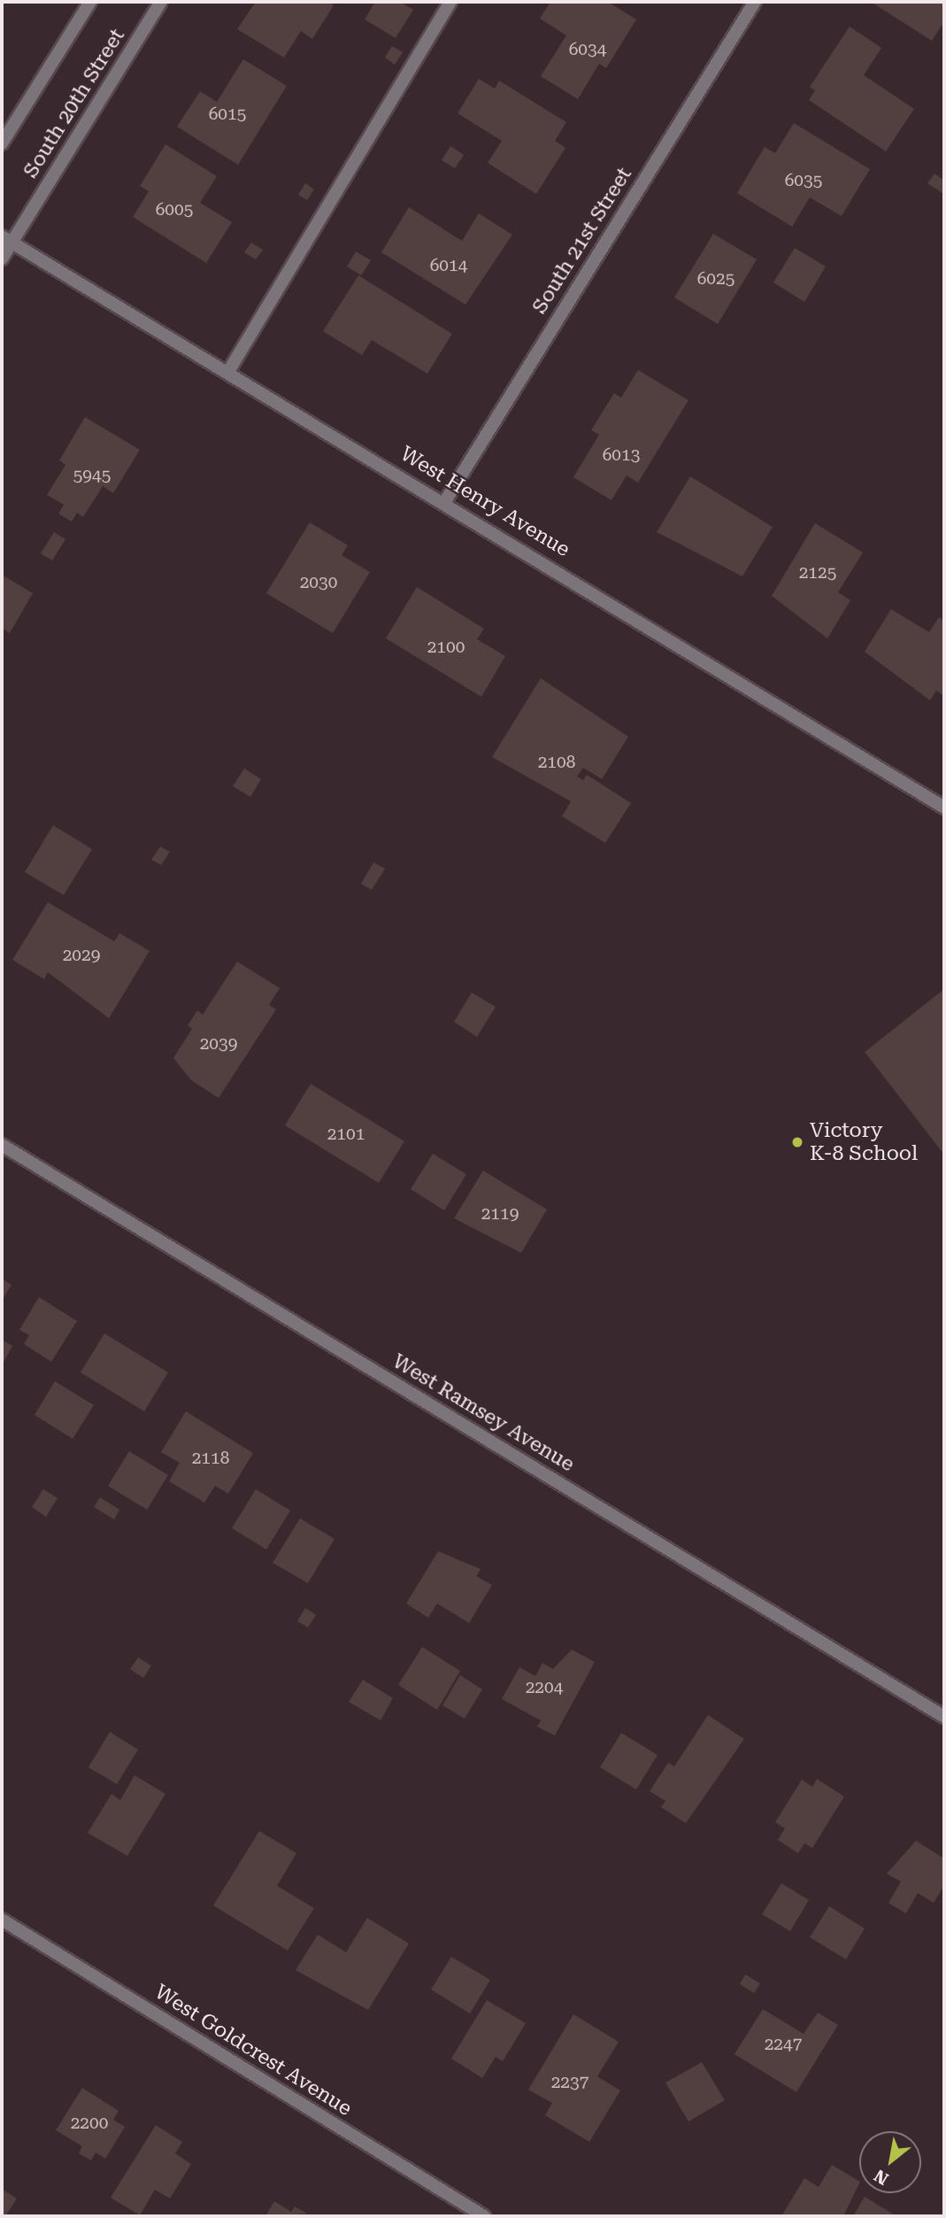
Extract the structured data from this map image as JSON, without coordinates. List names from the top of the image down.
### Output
{
  "streets": {
    "street": [
      "South 20th Street",
      "South 21st Street",
      "West Henry Avenue",
      "West Ramsey Avenue",
      "West Goldcrest Avenue"
    ]
  },
  "crossings": [
    ["South 20th Street", "West Henry Avenue"],
    ["South 21st Street", "West Henry Avenue"]
  ],
  "places": ["Victory K-8 School"],
  "house_numbers": [
    "6034",
    "6015",
    "6035",
    "6005",
    "6014",
    "6025",
    "6013",
    "5945",
    "2125",
    "2030",
    "2100",
    "2108",
    "2029",
    "2039",
    "2101",
    "2119",
    "2118",
    "2204",
    "2247",
    "2237",
    "2200"
  ],
  "north": "bottom left"
}
